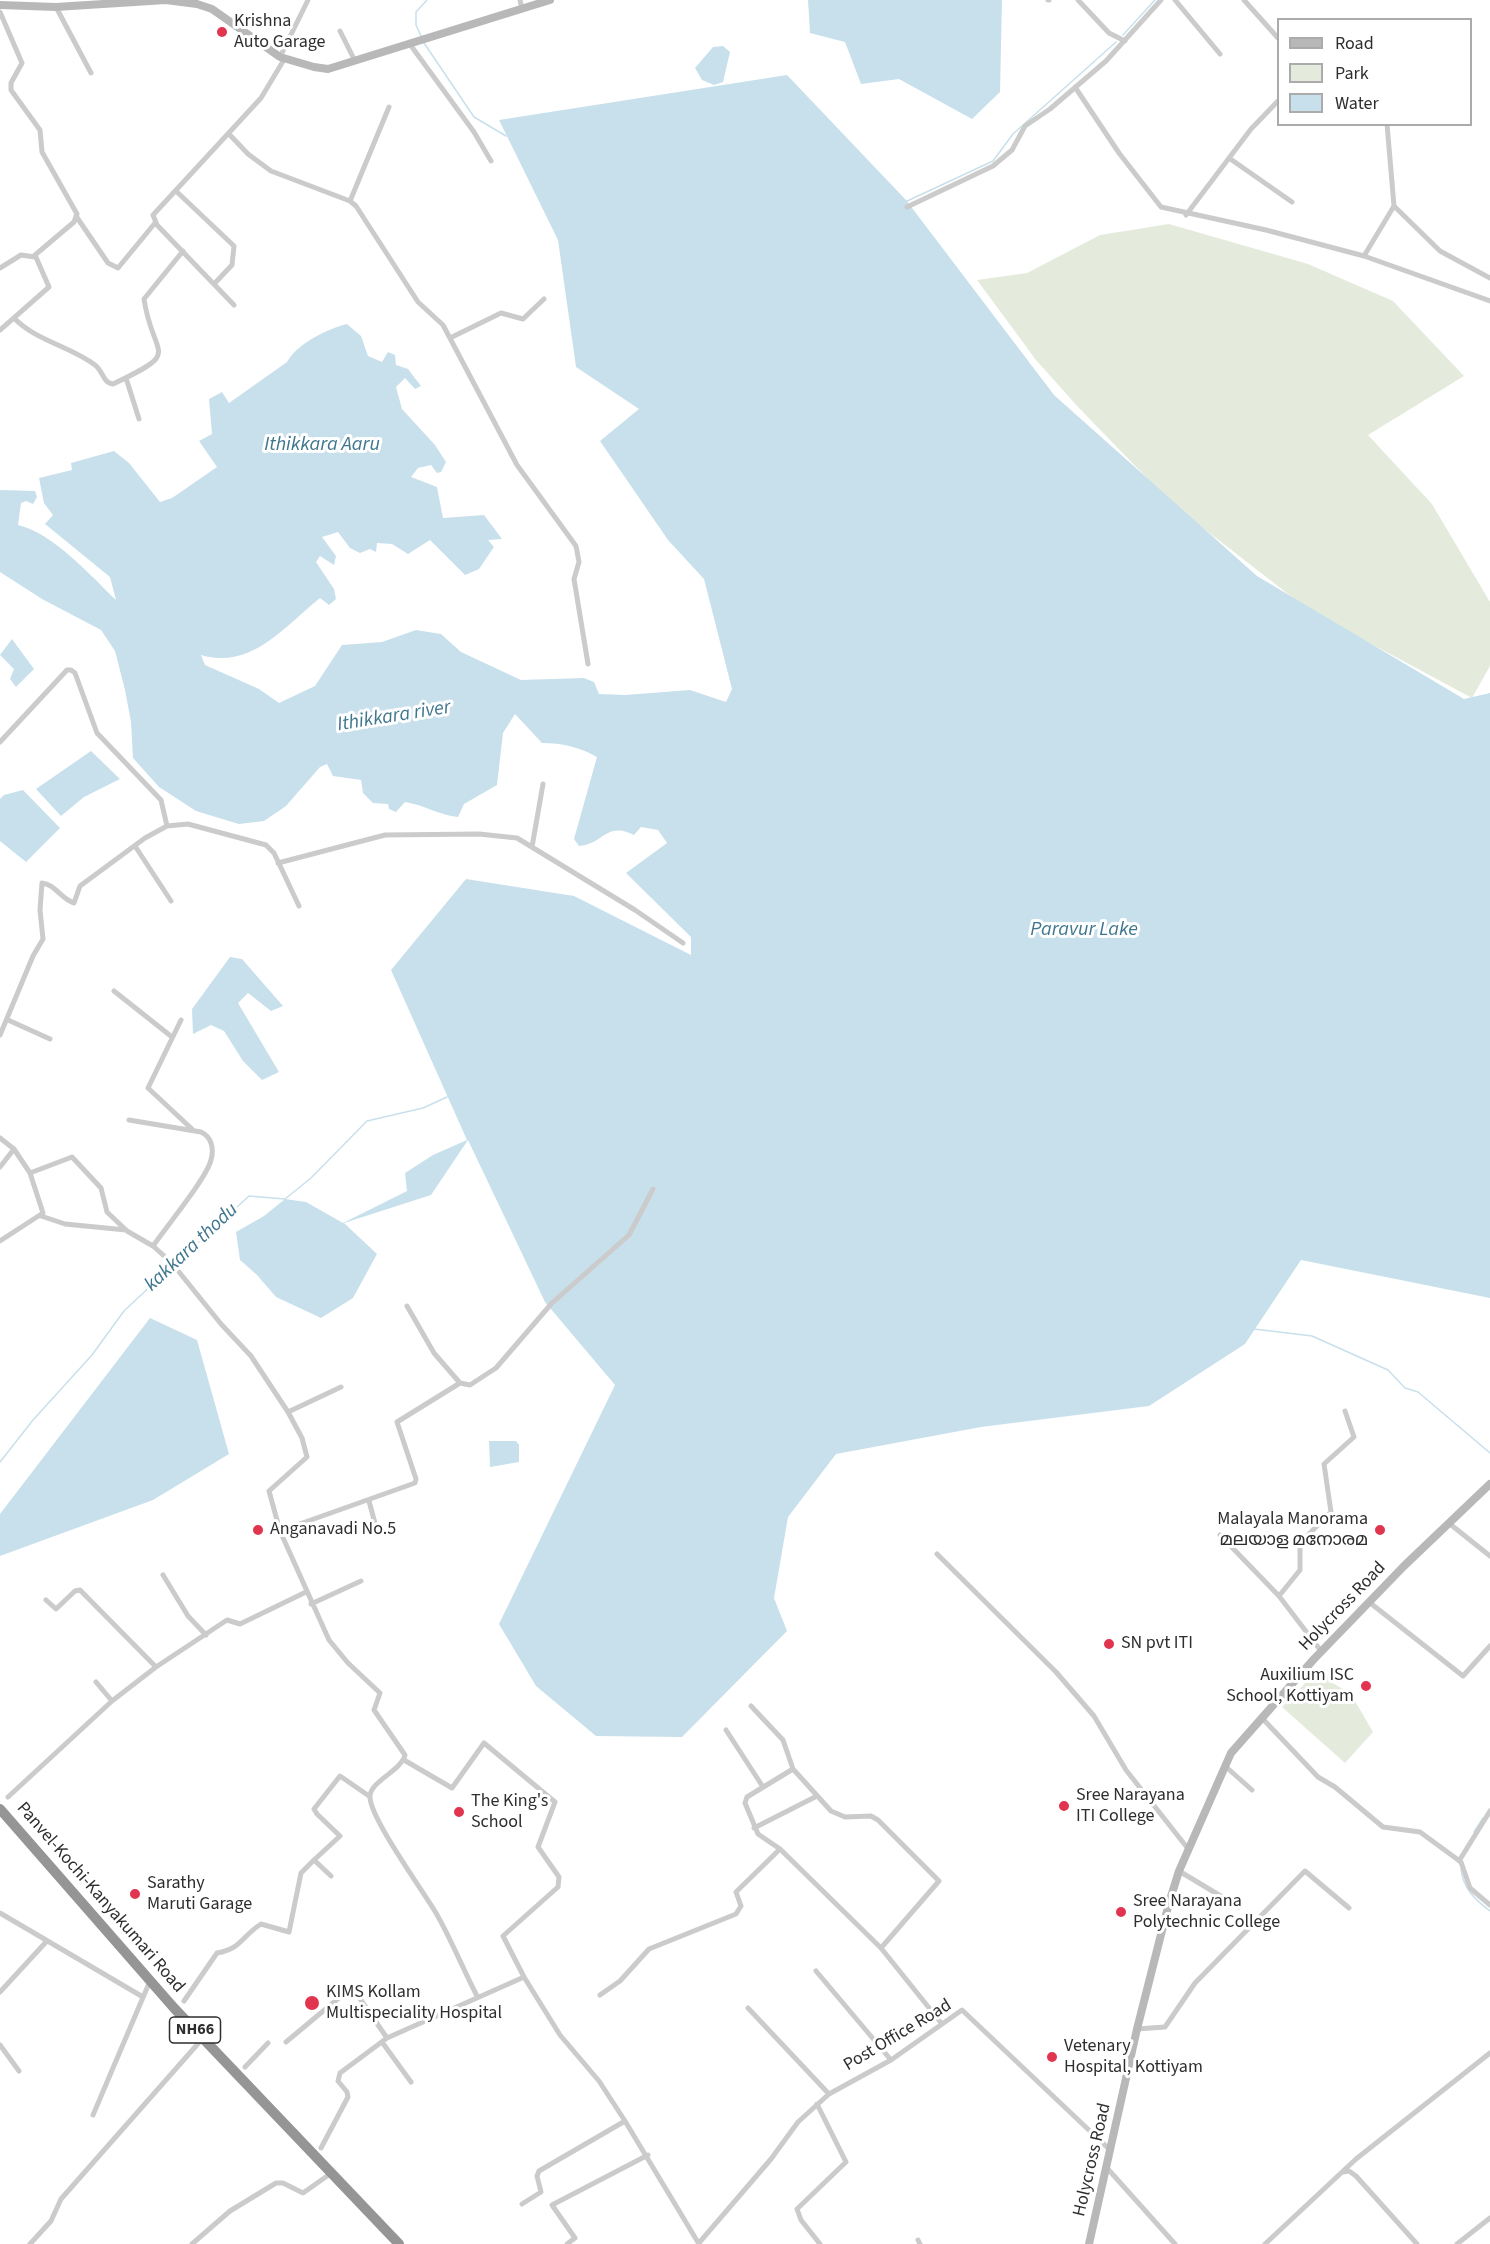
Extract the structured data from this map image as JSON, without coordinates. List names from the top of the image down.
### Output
{
  "streets": {
    "highway": ["Panvel-Kochi-Kanyakumari Road", "NH66"],
    "main road": ["Holycross Road"],
    "street": ["Post Office Road"]
  },
  "crossings": [
    ["Holycross Road", "Post Office Road"]
  ],
  "water": [
    "Ithikkara Aaru",
    "Ithikkara river",
    "Paravur Lake",
    "kakkara thodu"
  ],
  "places": [
    "Krishna Auto Garage",
    "Anganavadi No.5",
    "Malayala Manorama മലയാള മനോരമ",
    "SN pvt ITI",
    "Auxilium ISC School, Kottiyam",
    "Sree Narayana ITI College",
    "The King's School",
    "Sarathy Maruti Garage",
    "Sree Narayana Polytechnic College",
    "KIMS Kollam Multispeciality Hospital",
    "Vetenary Hospital, Kottiyam"
  ],
  "legend": ["Road", "Park", "Water"]
}
